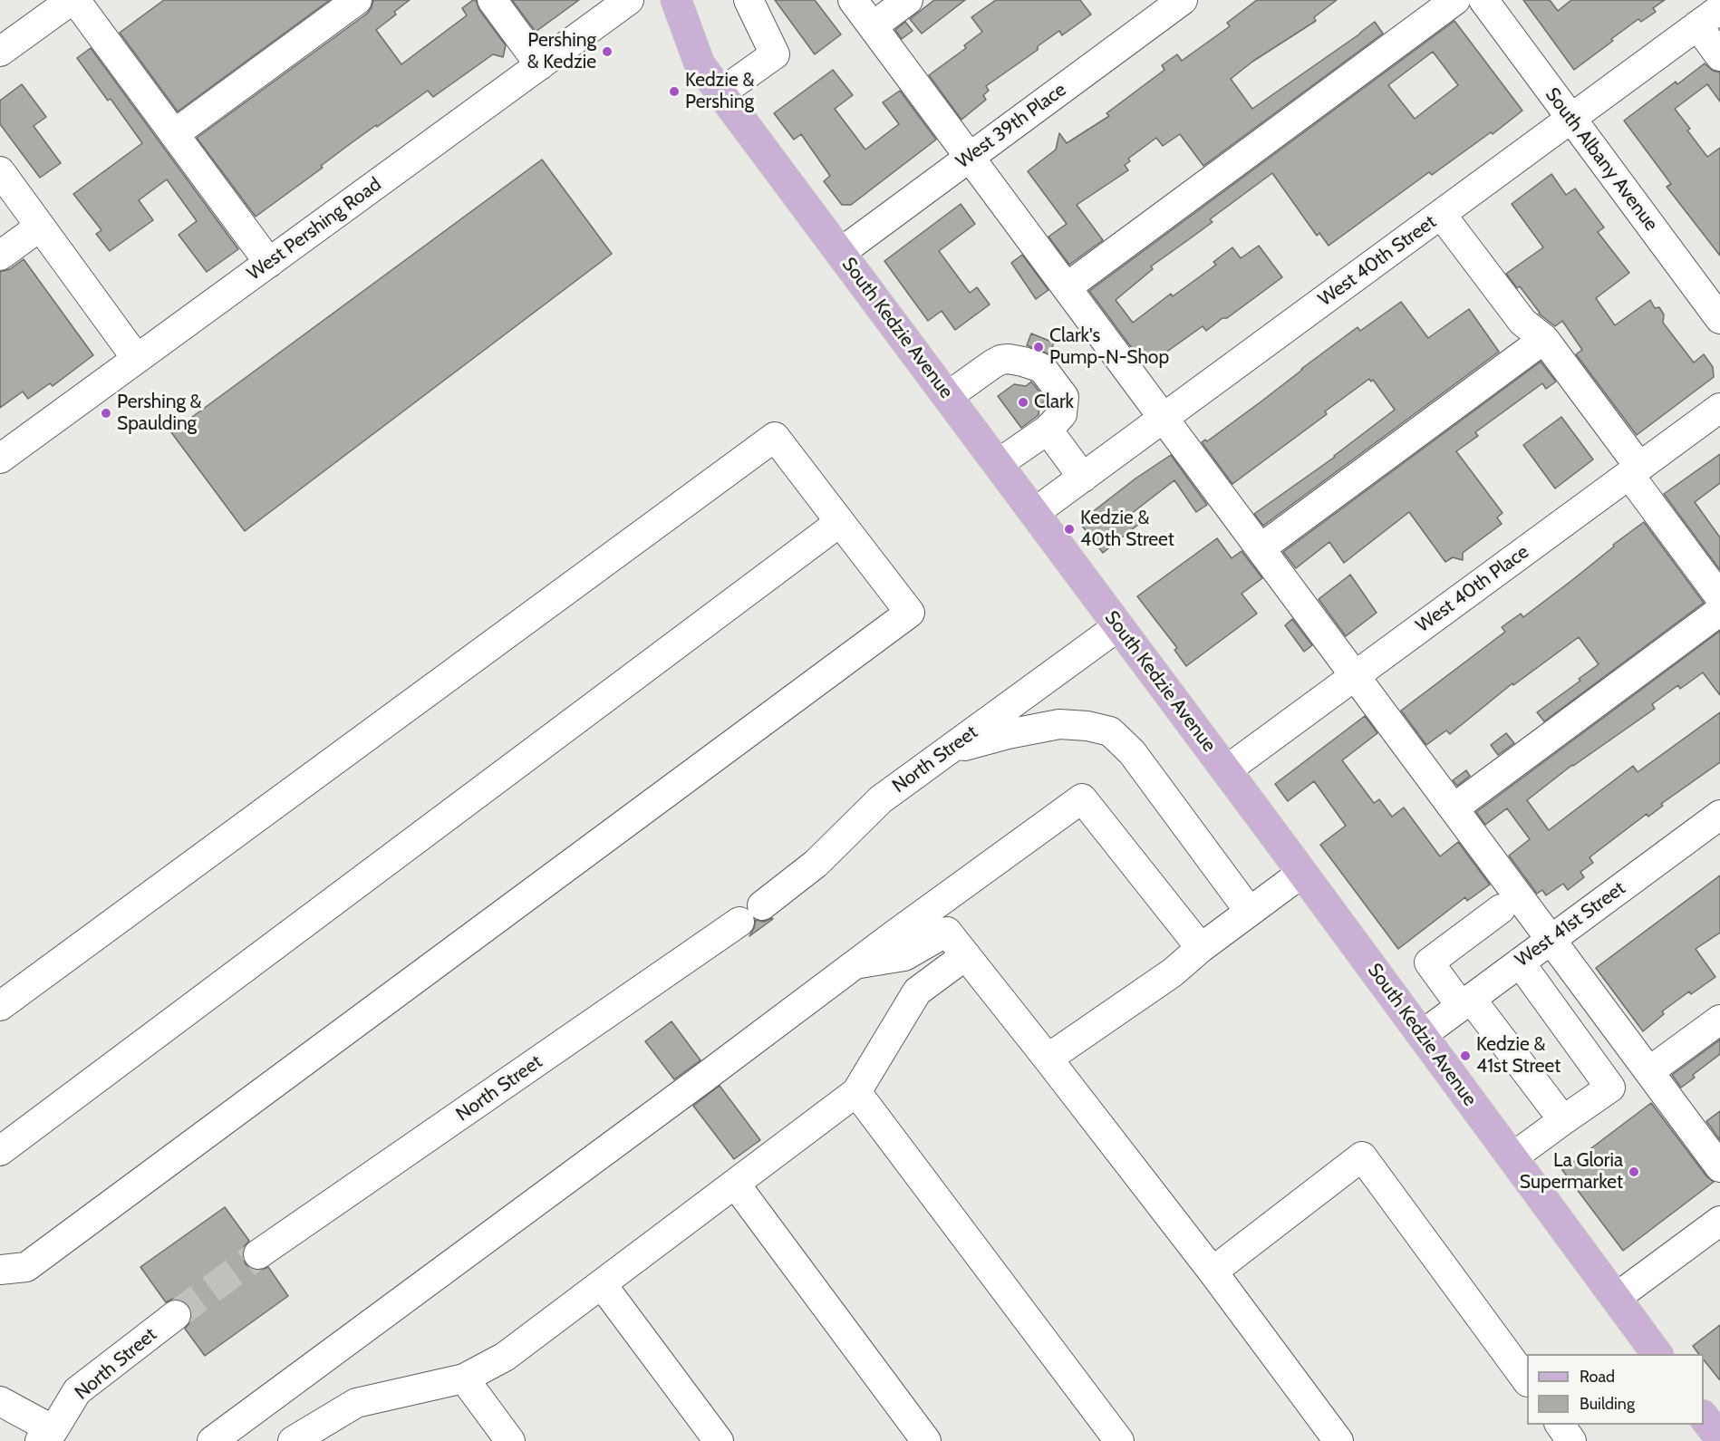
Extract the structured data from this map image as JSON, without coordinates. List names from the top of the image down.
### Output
{
  "streets": {
    "main road": ["South Kedzie Avenue"],
    "street": [
      "West 39th Place",
      "South Albany Avenue",
      "West Pershing Road",
      "West 40th Street",
      "West 40th Place",
      "North Street",
      "West 41st Street"
    ]
  },
  "crossings": [
    ["West 39th Place", "South Kedzie Avenue"],
    ["South Albany Avenue", "West 40th Street"],
    ["West 40th Street", "South Kedzie Avenue"],
    ["South Kedzie Avenue", "West 40th Place"],
    ["South Kedzie Avenue", "North Street"],
    ["South Kedzie Avenue", "West 41st Street"]
  ],
  "places": [
    "Pershing & Kedzie",
    "Kedzie & Pershing",
    "Clark's Pump-N-Shop",
    "Clark",
    "Pershing & Spaulding",
    "Kedzie & 40th Street",
    "Kedzie & 41st Street",
    "La Gloria Supermarket"
  ],
  "legend": ["Road", "Building"]
}
